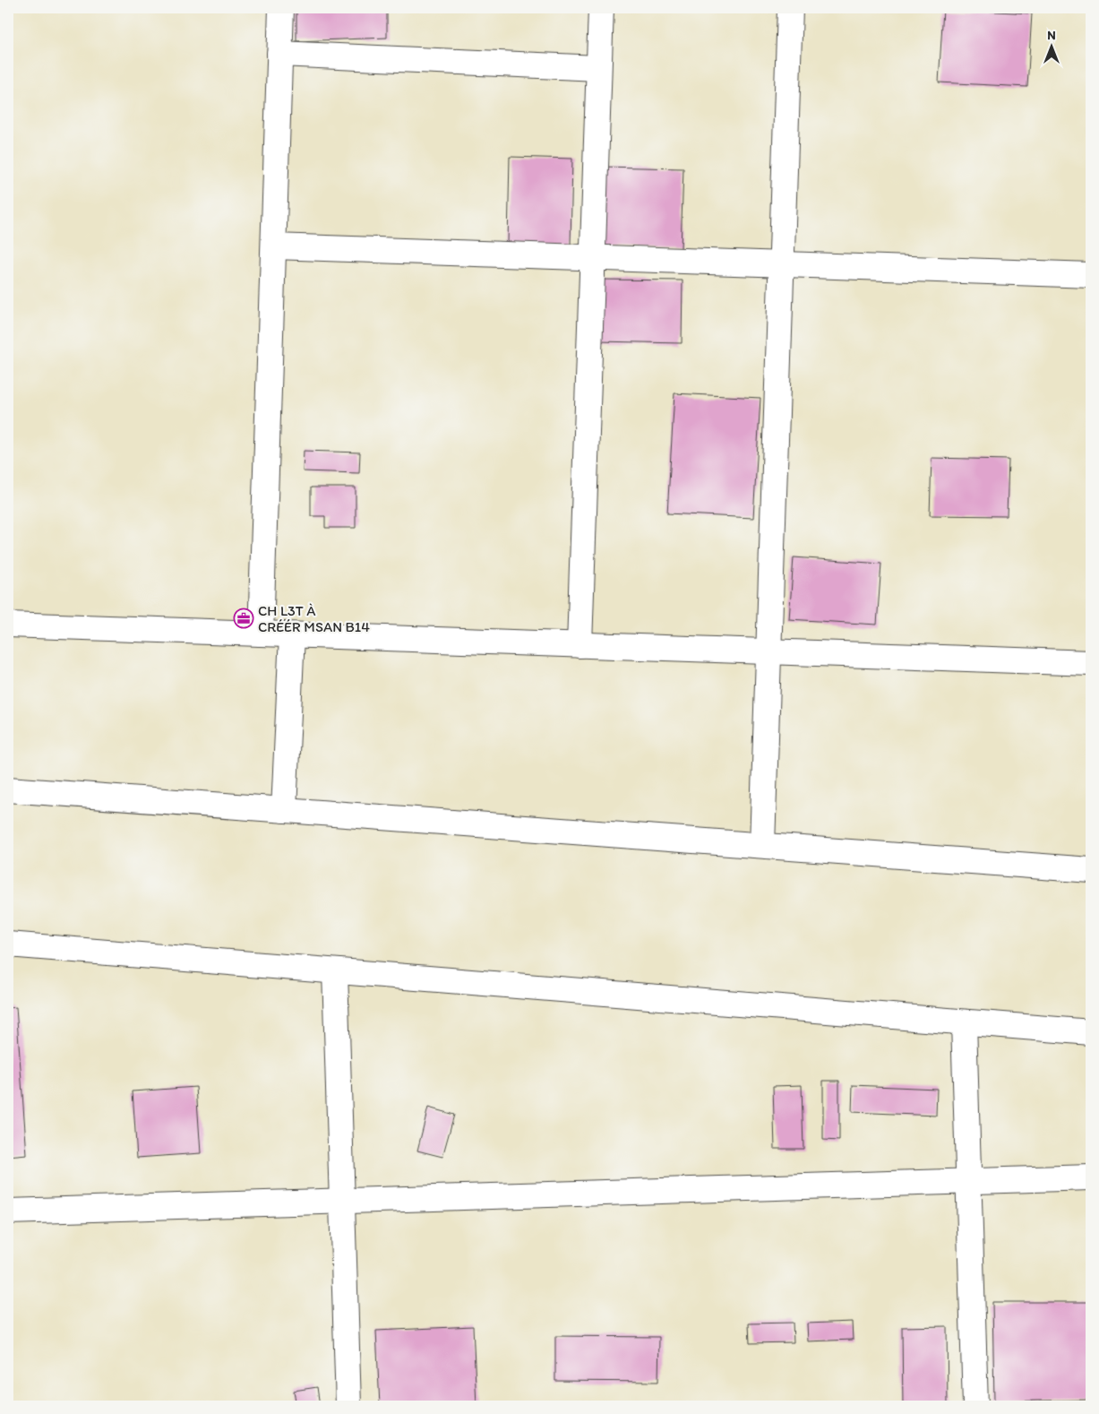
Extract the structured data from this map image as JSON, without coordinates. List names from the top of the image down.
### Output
{
  "places": {
    "office": ["CH L3T À CRÉÉR MSAN B14"]
  },
  "north": "top"
}
